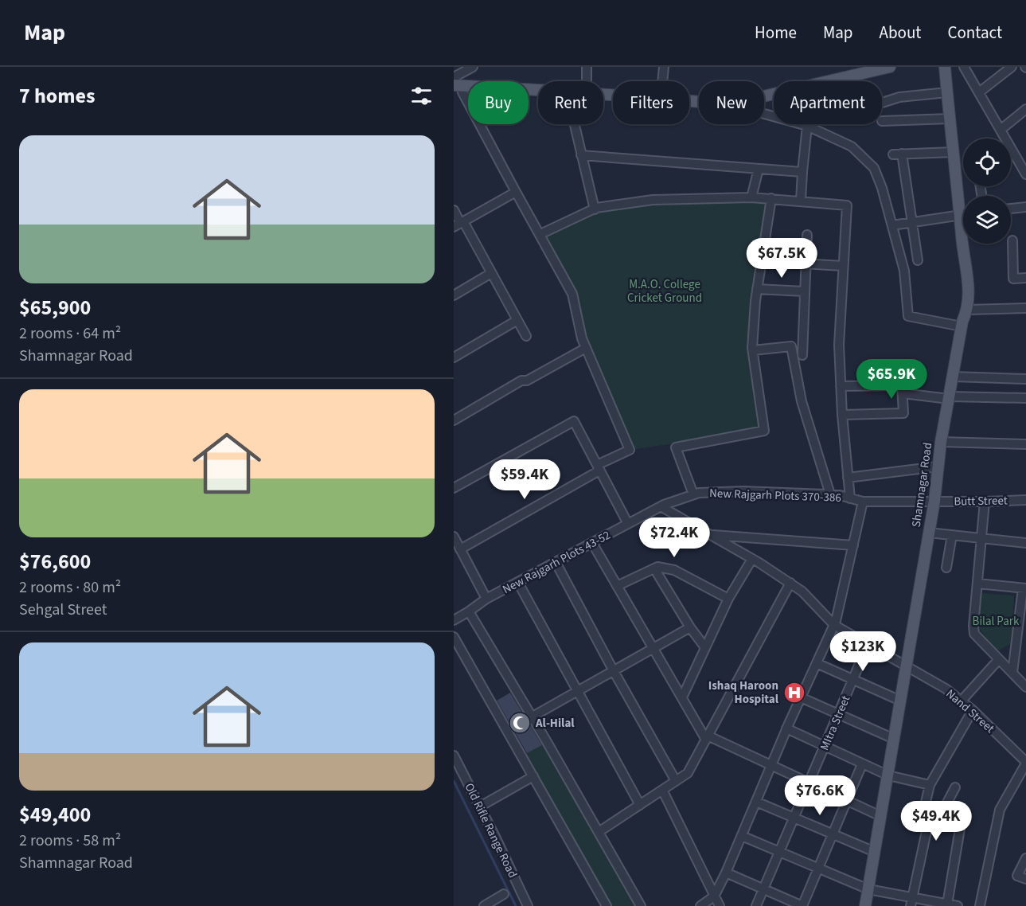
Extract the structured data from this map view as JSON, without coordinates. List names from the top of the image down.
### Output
{
  "streets": {
    "main road": ["Shamnagar Road"],
    "street": [
      "New Rajgarh Plots 370-386",
      "Butt Street",
      "New Rajgarh Plots 43-52",
      "Nand Street",
      "MItra Street",
      "Old Rifle Range Road"
    ]
  },
  "crossings": [
    ["Shamnagar Road", "New Rajgarh Plots 370-386"],
    ["Shamnagar Road", "Butt Street"],
    ["Shamnagar Road", "Nand Street"],
    ["New Rajgarh Plots 370-386", "Butt Street"],
    ["New Rajgarh Plots 370-386", "New Rajgarh Plots 43-52"],
    ["New Rajgarh Plots 370-386", "Nand Street"],
    ["New Rajgarh Plots 43-52", "Nand Street"],
    ["Nand Street", "MItra Street"]
  ],
  "parks": ["M.A.O. College Cricket Ground", "Bilal Park"],
  "places": {
    "hospital": ["Ishaq Haroon Hospital"],
    "mosque": ["Al-Hilal"]
  },
  "page": {
    "header": "Map",
    "nav": [
      "Home",
      "Map",
      "About",
      "Contact"
    ],
    "heading": "7 homes",
    "chip": [
      "Buy",
      "Rent",
      "Filters",
      "New",
      "Apartment"
    ],
    "list": [
      {
        "name": "$65,900",
        "note": "2 rooms · 64 m² · Shamnagar Road"
      },
      {
        "name": "$76,600",
        "note": "2 rooms · 80 m² · Sehgal Street"
      },
      {
        "name": "$49,400",
        "note": "2 rooms · 58 m² · Shamnagar Road"
      }
    ],
    "price": [
      "$67.5K",
      "$65.9K",
      "$59.4K",
      "$72.4K",
      "$123K",
      "$76.6K",
      "$49.4K"
    ]
  }
}
